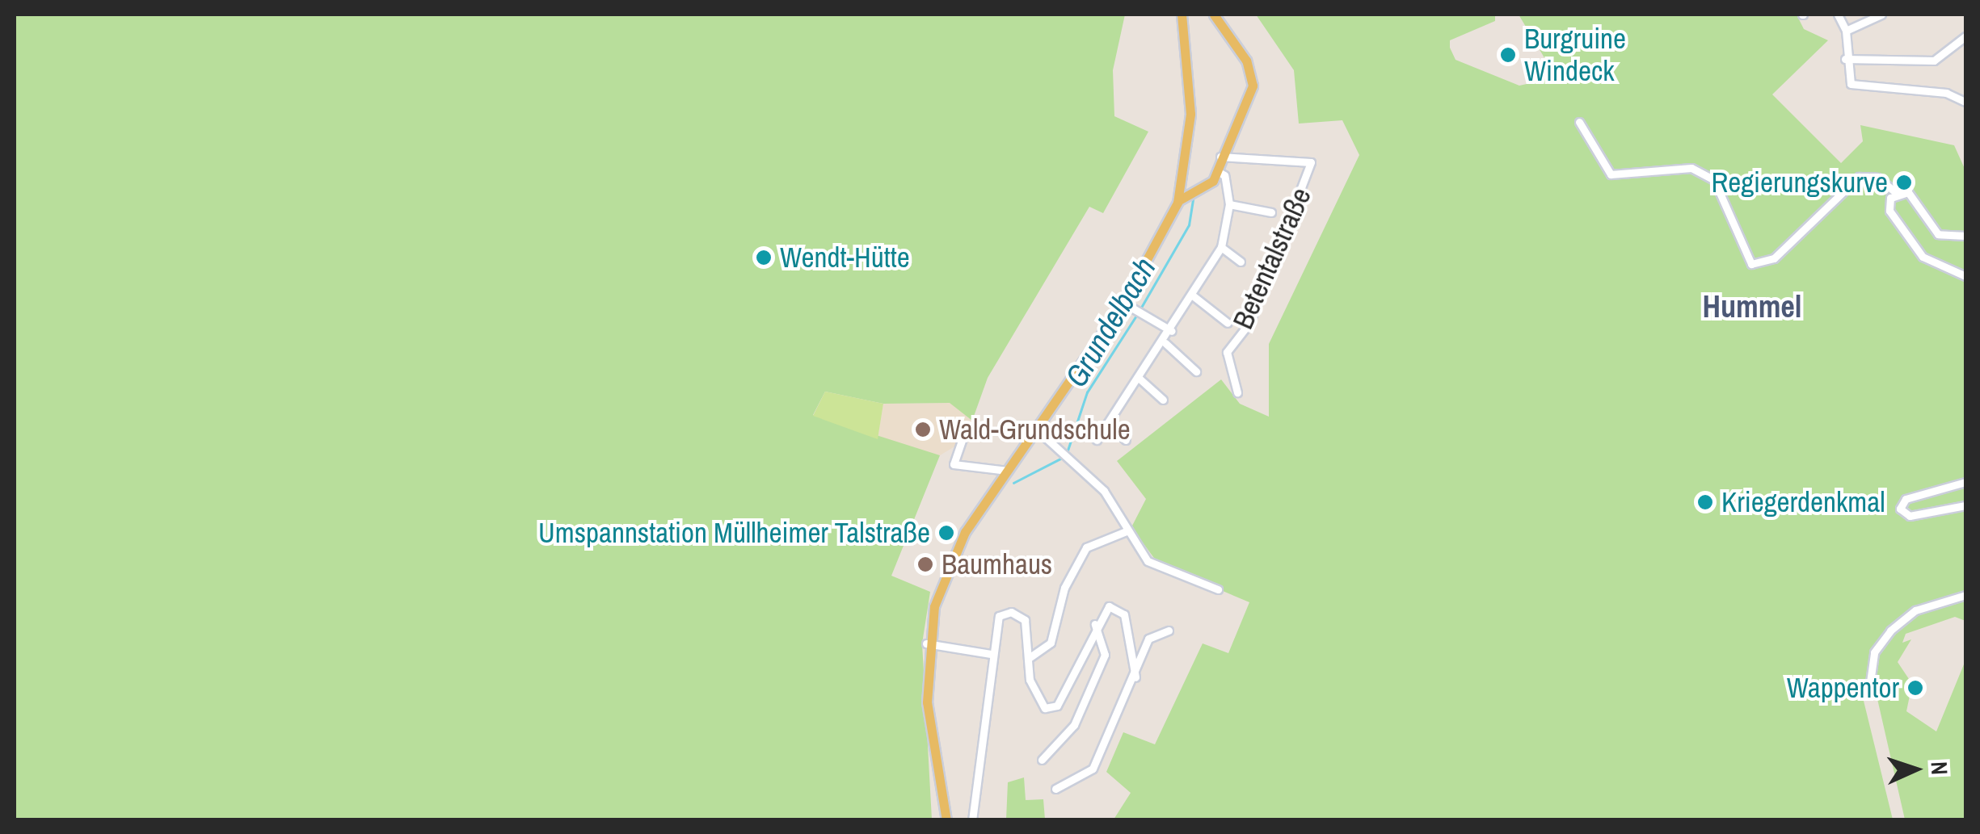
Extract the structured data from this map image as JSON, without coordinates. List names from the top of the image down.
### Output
{
  "streets": {
    "street": ["Betentalstraße"]
  },
  "districts": ["Hummel"],
  "water": ["Grundelbach"],
  "places": [
    "Burgruine Windeck",
    "Regierungskurve",
    "Wendt-Hütte",
    "Wald-Grundschule",
    "Kriegerdenkmal",
    "Umspannstation Müllheimer Talstraße",
    "Baumhaus",
    "Wappentor"
  ],
  "north": "right"
}
